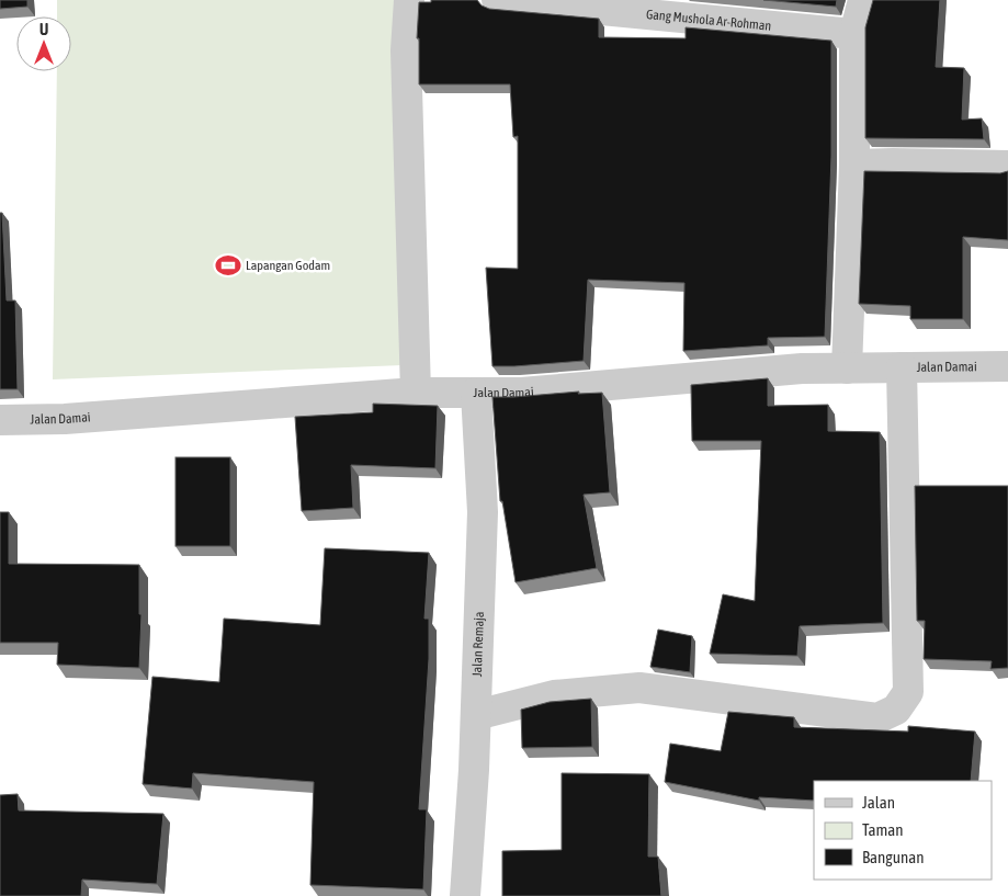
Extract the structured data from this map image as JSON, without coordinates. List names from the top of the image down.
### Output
{
  "streets": {
    "street": ["Gang Mushola Ar-Rohman", "Jalan Damai", "Jalan Remaja"]
  },
  "crossings": [
    ["Jalan Damai", "Jalan Remaja"]
  ],
  "places": {
    "sports": ["Lapangan Godam"]
  },
  "legend": ["Jalan", "Taman", "Bangunan"],
  "north": "top"
}
